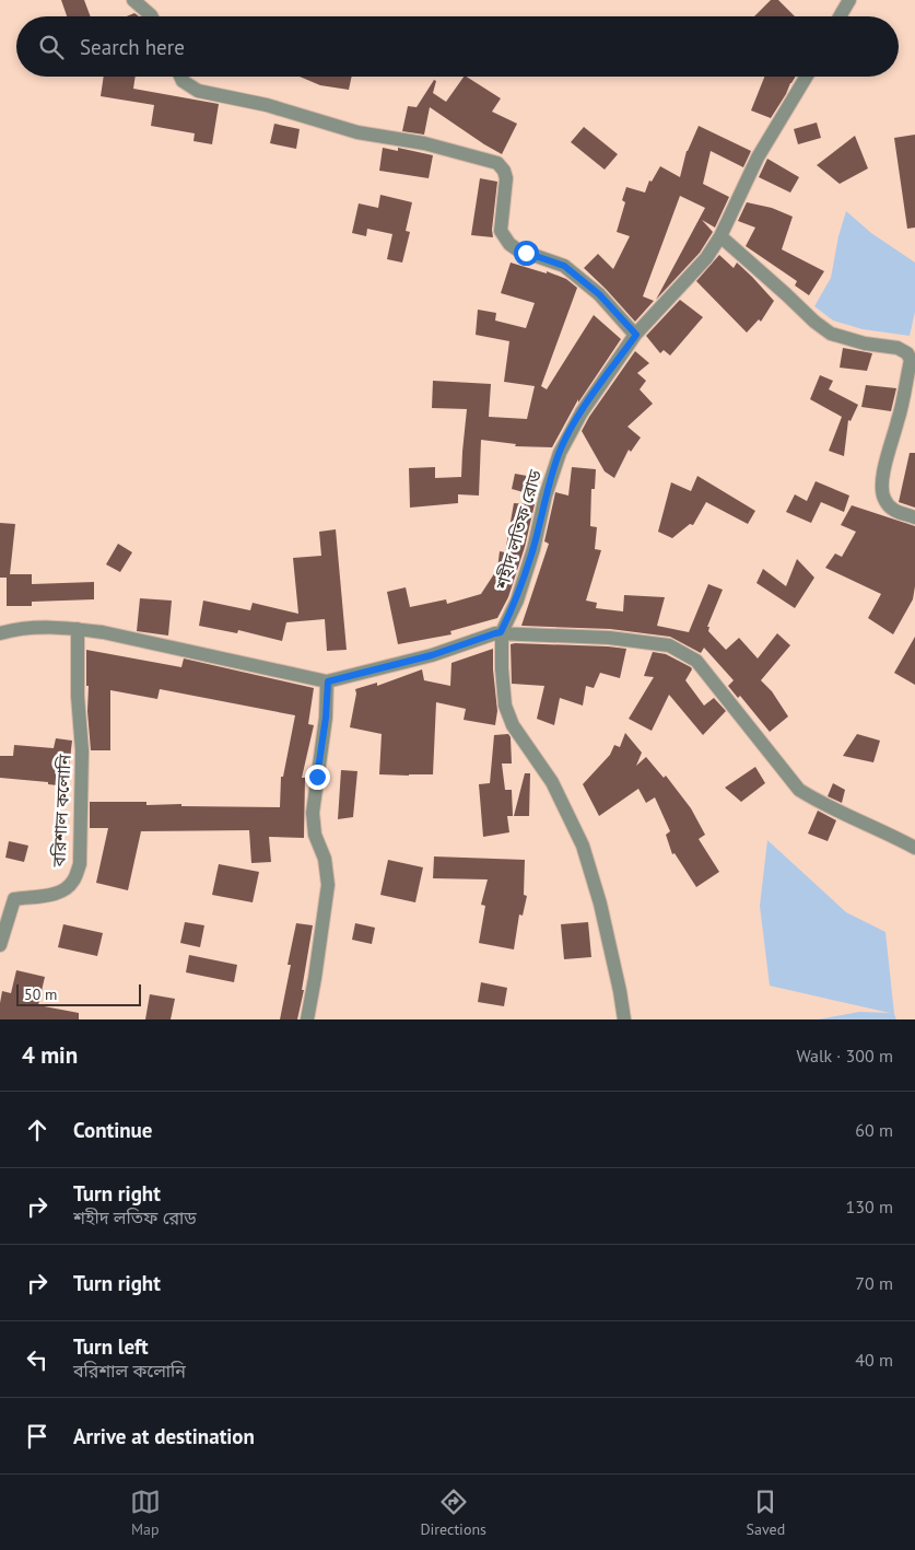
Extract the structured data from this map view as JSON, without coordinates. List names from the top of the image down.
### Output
{
  "streets": {
    "street": ["শহীদ লতিফ রোড", "বরিশাল কলোনি"]
  },
  "scale_bar": "50 m",
  "page": {
    "search": "Search here",
    "scale": "50 m",
    "heading": ["4 min", "Walk · 300 m"],
    "list": [
      ["Continue", "60 m"],
      ["Turn right", "শহীদ লতিফ রোড", "130 m"],
      ["Turn right", "70 m"],
      ["Turn left", "বরিশাল কলোনি", "40 m"],
      "Arrive at destination"
    ],
    "nav": ["Map", "Directions", "Saved"]
  }
}
